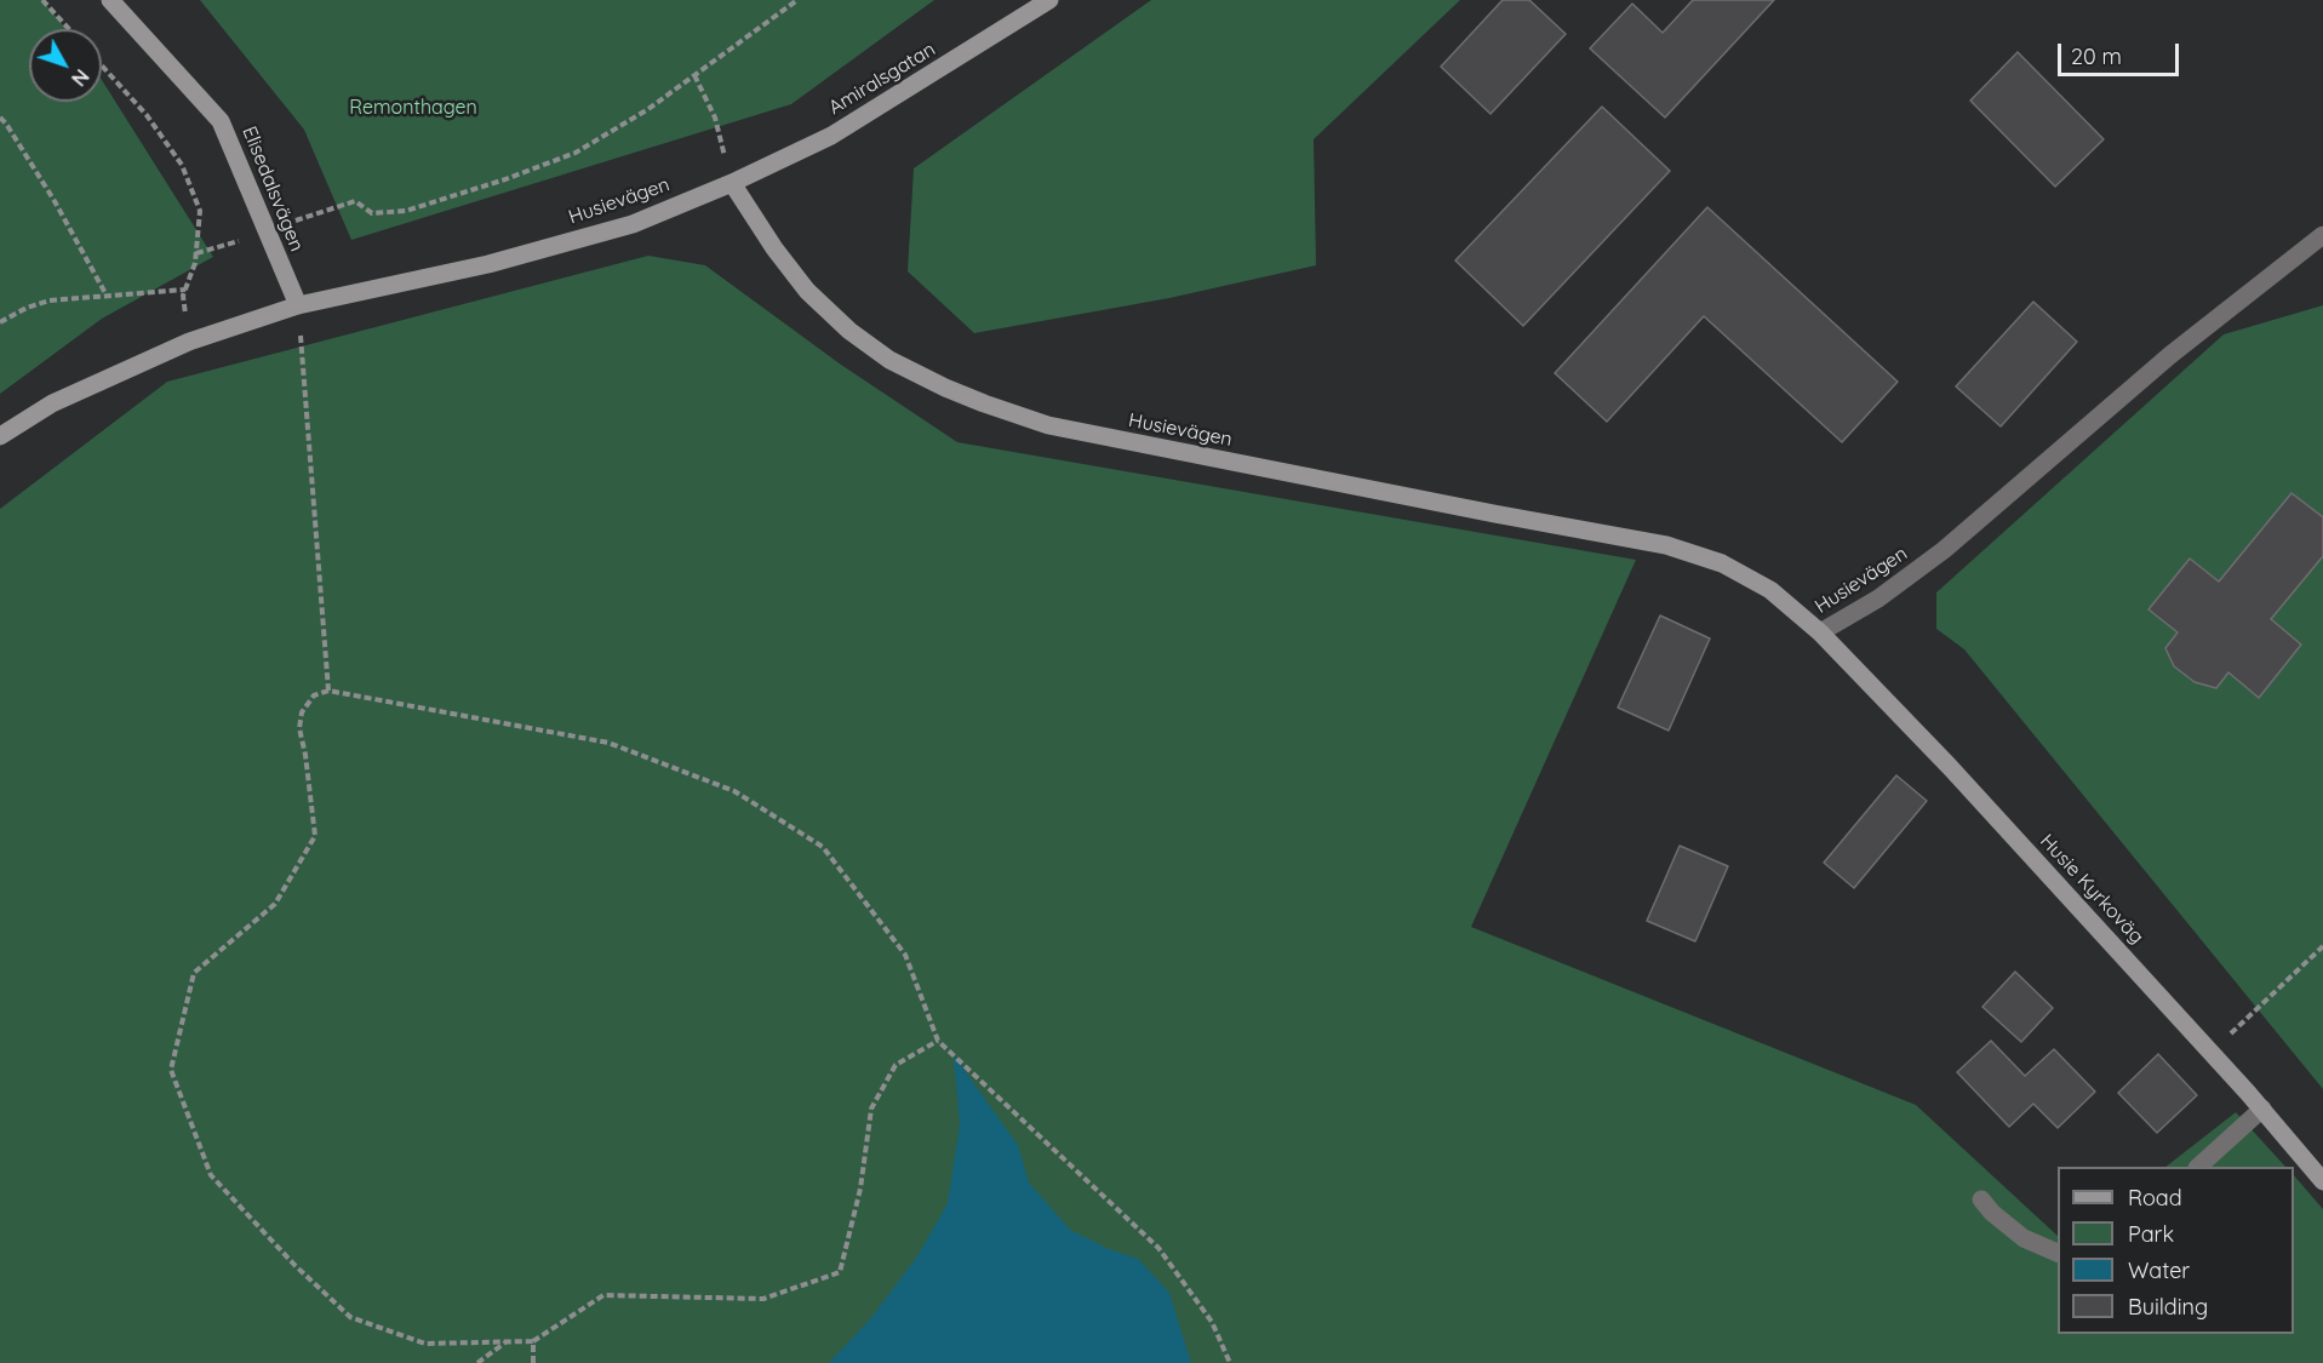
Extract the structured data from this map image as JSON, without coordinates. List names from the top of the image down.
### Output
{
  "streets": {
    "street": [
      "Amiralsgatan",
      "Elisedalsvägen",
      "Husievägen",
      "Husie Kyrkoväg"
    ]
  },
  "crossings": [
    ["Amiralsgatan", "Husievägen"],
    ["Elisedalsvägen", "Husievägen"],
    ["Husievägen", "Husie Kyrkoväg"]
  ],
  "parks": ["Remonthagen"],
  "legend": [
    "Road",
    "Park",
    "Water",
    "Building"
  ],
  "scale_bar": "20 m",
  "north": "bottom right"
}
